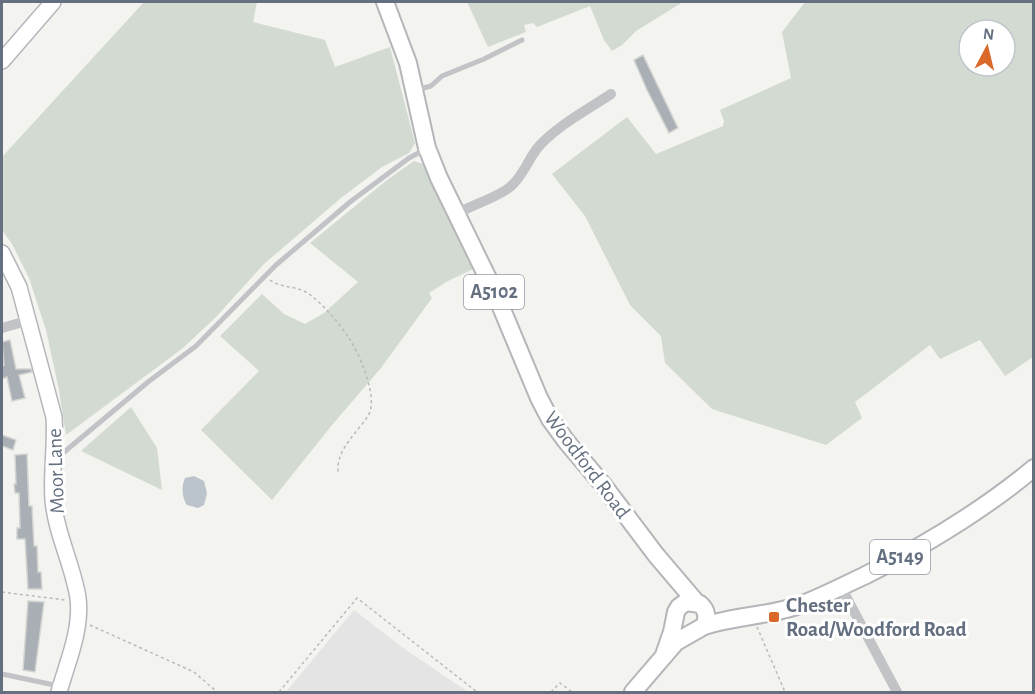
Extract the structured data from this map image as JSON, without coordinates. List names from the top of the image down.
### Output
{
  "streets": {
    "main road": ["A5102", "Woodford Road", "A5149"],
    "street": ["Moor Lane"]
  },
  "crossings": [
    ["Woodford Road", "A5149"]
  ],
  "places": {
    "transit": ["Chester Road/Woodford Road"]
  },
  "north": "top"
}
